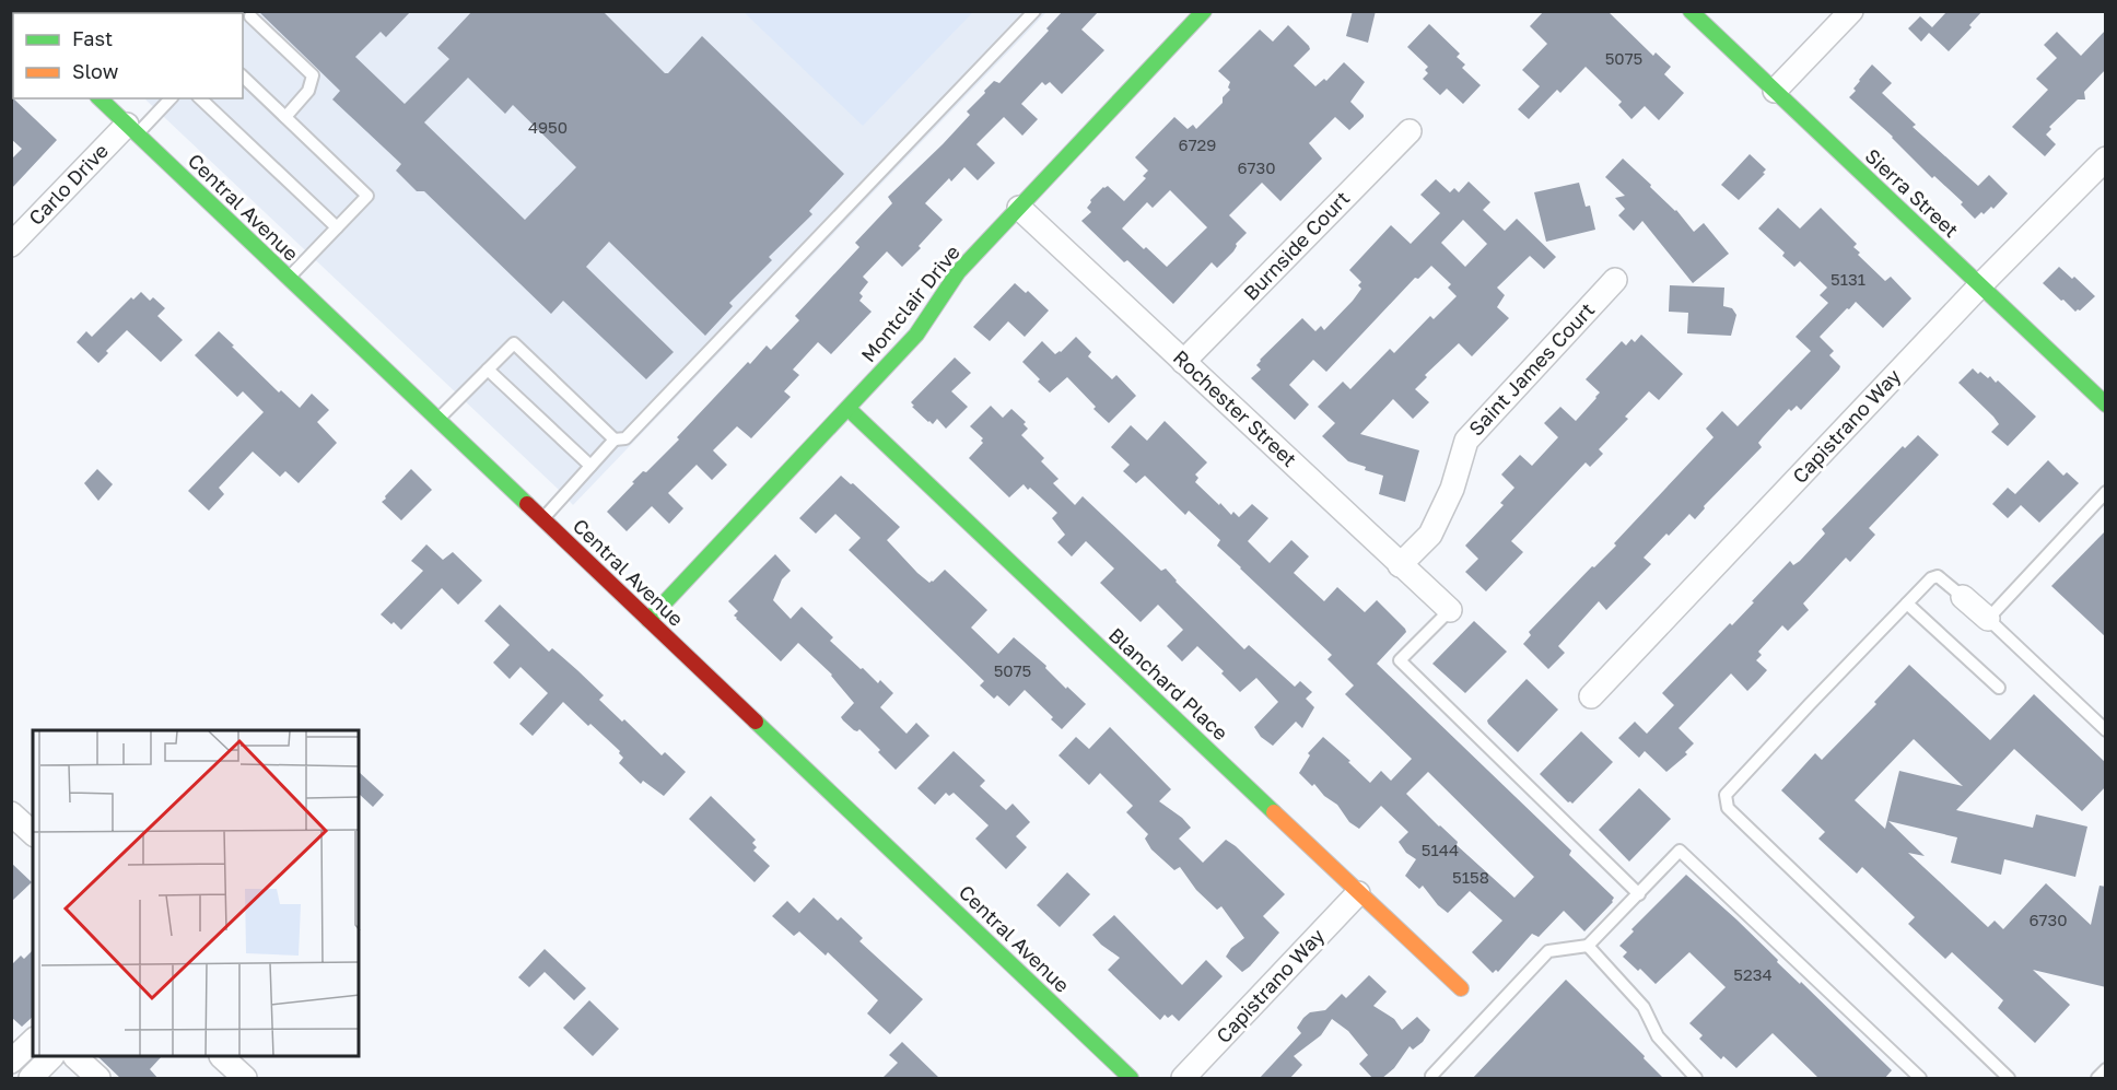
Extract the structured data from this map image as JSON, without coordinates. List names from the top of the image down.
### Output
{
  "streets": {
    "street": [
      "Carlo Drive",
      "Sierra Street",
      "Central Avenue",
      "Burnside Court",
      "Montclair Drive",
      "Saint James Court",
      "Rochester Street",
      "Capistrano Way",
      "Blanchard Place"
    ]
  },
  "crossings": [
    ["Carlo Drive", "Central Avenue"],
    ["Sierra Street", "Capistrano Way"],
    ["Central Avenue", "Montclair Drive"],
    ["Burnside Court", "Rochester Street"],
    ["Montclair Drive", "Rochester Street"],
    ["Montclair Drive", "Blanchard Place"],
    ["Saint James Court", "Rochester Street"],
    ["Capistrano Way", "Blanchard Place"]
  ],
  "house_numbers": [
    "5075",
    "4950",
    "6729",
    "6730",
    "5131",
    "5075",
    "5144",
    "5158",
    "6730",
    "5234"
  ],
  "legend": ["Fast", "Slow"]
}
